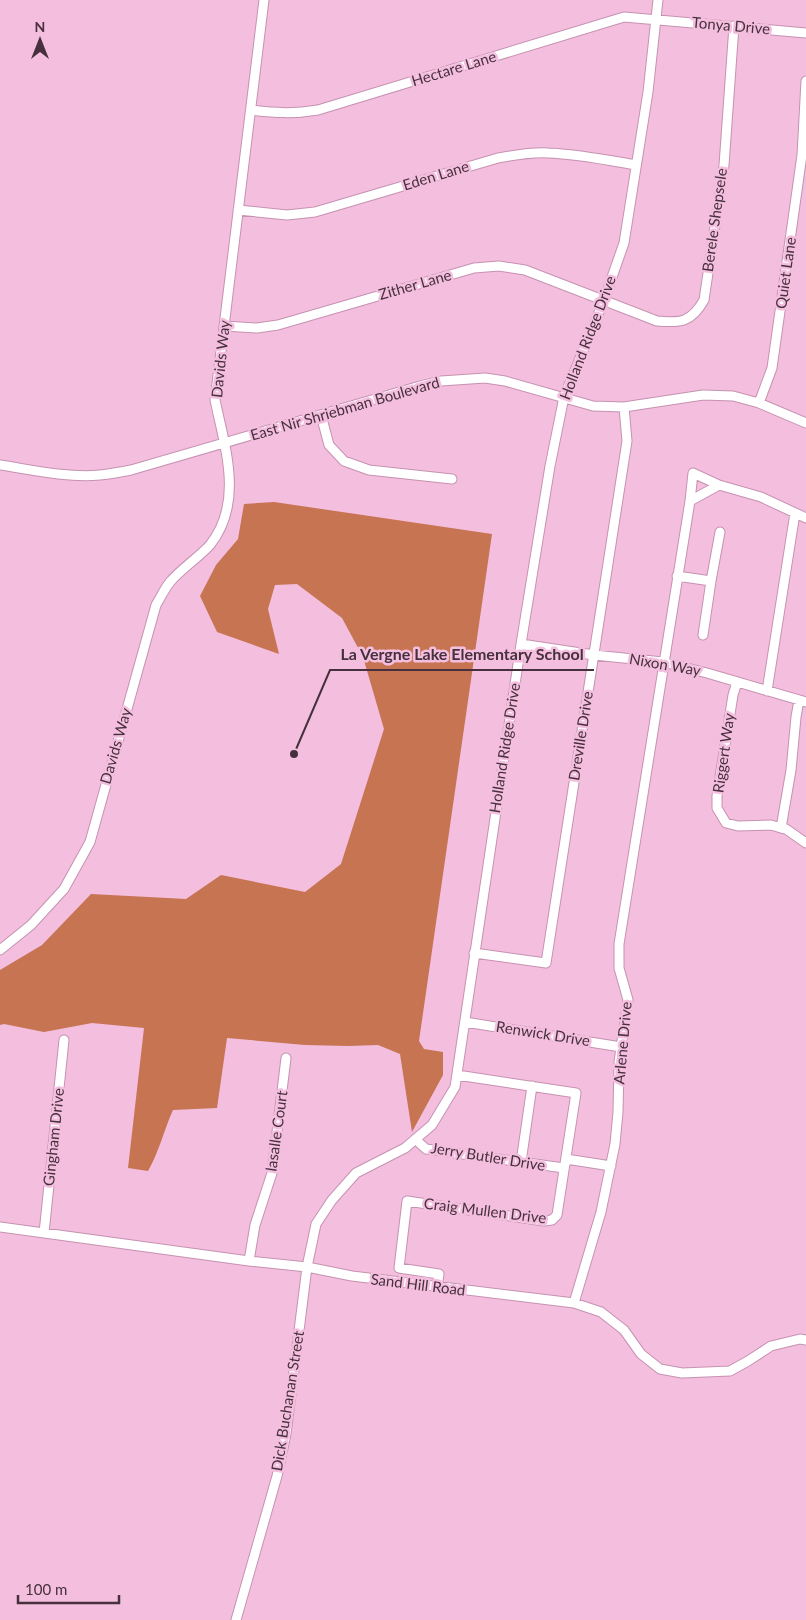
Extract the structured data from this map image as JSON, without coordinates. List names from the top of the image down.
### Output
{
  "streets": {
    "street": [
      "Tonya Drive",
      "Hectare Lane",
      "Eden Lane",
      "Berele Shepsele",
      "Quiet Lane",
      "Zither Lane",
      "Holland Ridge Drive",
      "Davids Way",
      "East Nir Shriebman Boulevard",
      "Nixon Way",
      "Dreville Drive",
      "Riggert Way",
      "Renwick Drive",
      "Arlene Drive",
      "lasalle Court",
      "Gingham Drive",
      "Jerry Butler Drive",
      "Craig Mullen Drive",
      "Sand Hill Road",
      "Dick Buchanan Street"
    ]
  },
  "crossings": [
    ["Tonya Drive", "Hectare Lane"],
    ["Tonya Drive", "Berele Shepsele"],
    ["Tonya Drive", "Holland Ridge Drive"],
    ["Hectare Lane", "Holland Ridge Drive"],
    ["Hectare Lane", "Davids Way"],
    ["Eden Lane", "Holland Ridge Drive"],
    ["Eden Lane", "Davids Way"],
    ["Berele Shepsele", "Zither Lane"],
    ["Berele Shepsele", "Holland Ridge Drive"],
    ["Quiet Lane", "East Nir Shriebman Boulevard"],
    ["Zither Lane", "Holland Ridge Drive"],
    ["Zither Lane", "Davids Way"],
    ["Holland Ridge Drive", "East Nir Shriebman Boulevard"],
    ["Holland Ridge Drive", "Nixon Way"],
    ["Holland Ridge Drive", "Dreville Drive"],
    ["Holland Ridge Drive", "Renwick Drive"],
    ["Holland Ridge Drive", "Jerry Butler Drive"],
    ["Holland Ridge Drive", "Sand Hill Road"],
    ["Holland Ridge Drive", "Dick Buchanan Street"],
    ["Davids Way", "East Nir Shriebman Boulevard"],
    ["East Nir Shriebman Boulevard", "Dreville Drive"],
    ["Nixon Way", "Dreville Drive"],
    ["Nixon Way", "Riggert Way"],
    ["Nixon Way", "Arlene Drive"],
    ["Renwick Drive", "Arlene Drive"],
    ["Arlene Drive", "Jerry Butler Drive"],
    ["Arlene Drive", "Sand Hill Road"],
    ["lasalle Court", "Sand Hill Road"],
    ["Gingham Drive", "Sand Hill Road"],
    ["Jerry Butler Drive", "Craig Mullen Drive"],
    ["Craig Mullen Drive", "Sand Hill Road"],
    ["Sand Hill Road", "Dick Buchanan Street"]
  ],
  "places": ["La Vergne Lake Elementary School"],
  "scale_bar": "100 m",
  "north": "top"
}
